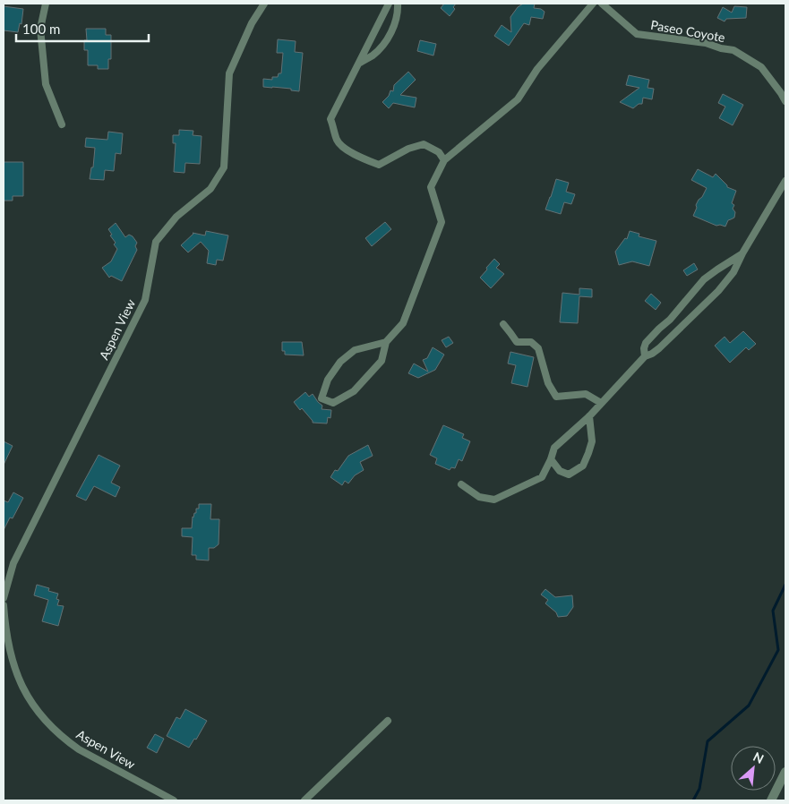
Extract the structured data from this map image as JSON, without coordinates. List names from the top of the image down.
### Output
{
  "streets": {
    "street": ["Paseo Coyote", "Aspen View"]
  },
  "scale_bar": "100 m",
  "north": "top right"
}
